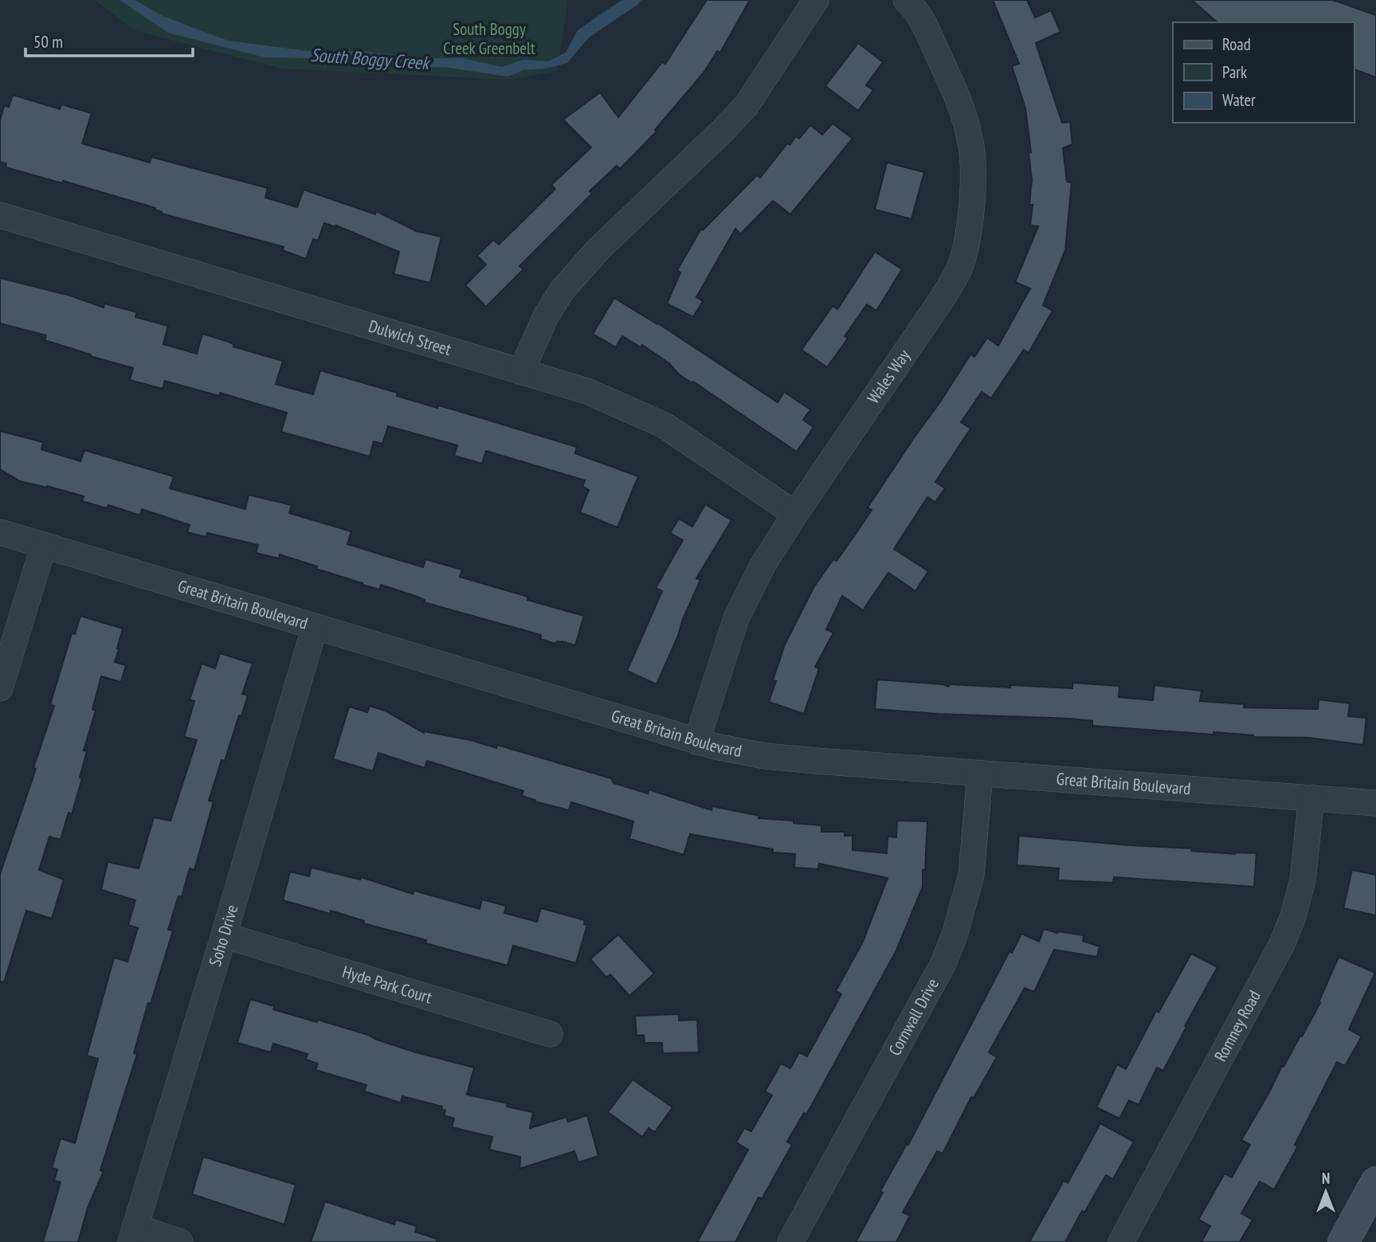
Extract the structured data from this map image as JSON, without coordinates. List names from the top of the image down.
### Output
{
  "streets": {
    "street": [
      "Dulwich Street",
      "Wales Way",
      "Great Britain Boulevard",
      "Soho Drive",
      "Hyde Park Court",
      "Cornwall Drive",
      "Romney Road"
    ]
  },
  "crossings": [
    ["Dulwich Street", "Wales Way"],
    ["Wales Way", "Great Britain Boulevard"],
    ["Great Britain Boulevard", "Soho Drive"],
    ["Great Britain Boulevard", "Cornwall Drive"],
    ["Great Britain Boulevard", "Romney Road"],
    ["Soho Drive", "Hyde Park Court"]
  ],
  "water": ["South Boggy Creek"],
  "parks": ["South Boggy Creek Greenbelt"],
  "legend": ["Road", "Park", "Water"],
  "scale_bar": "50 m",
  "north": "top"
}
